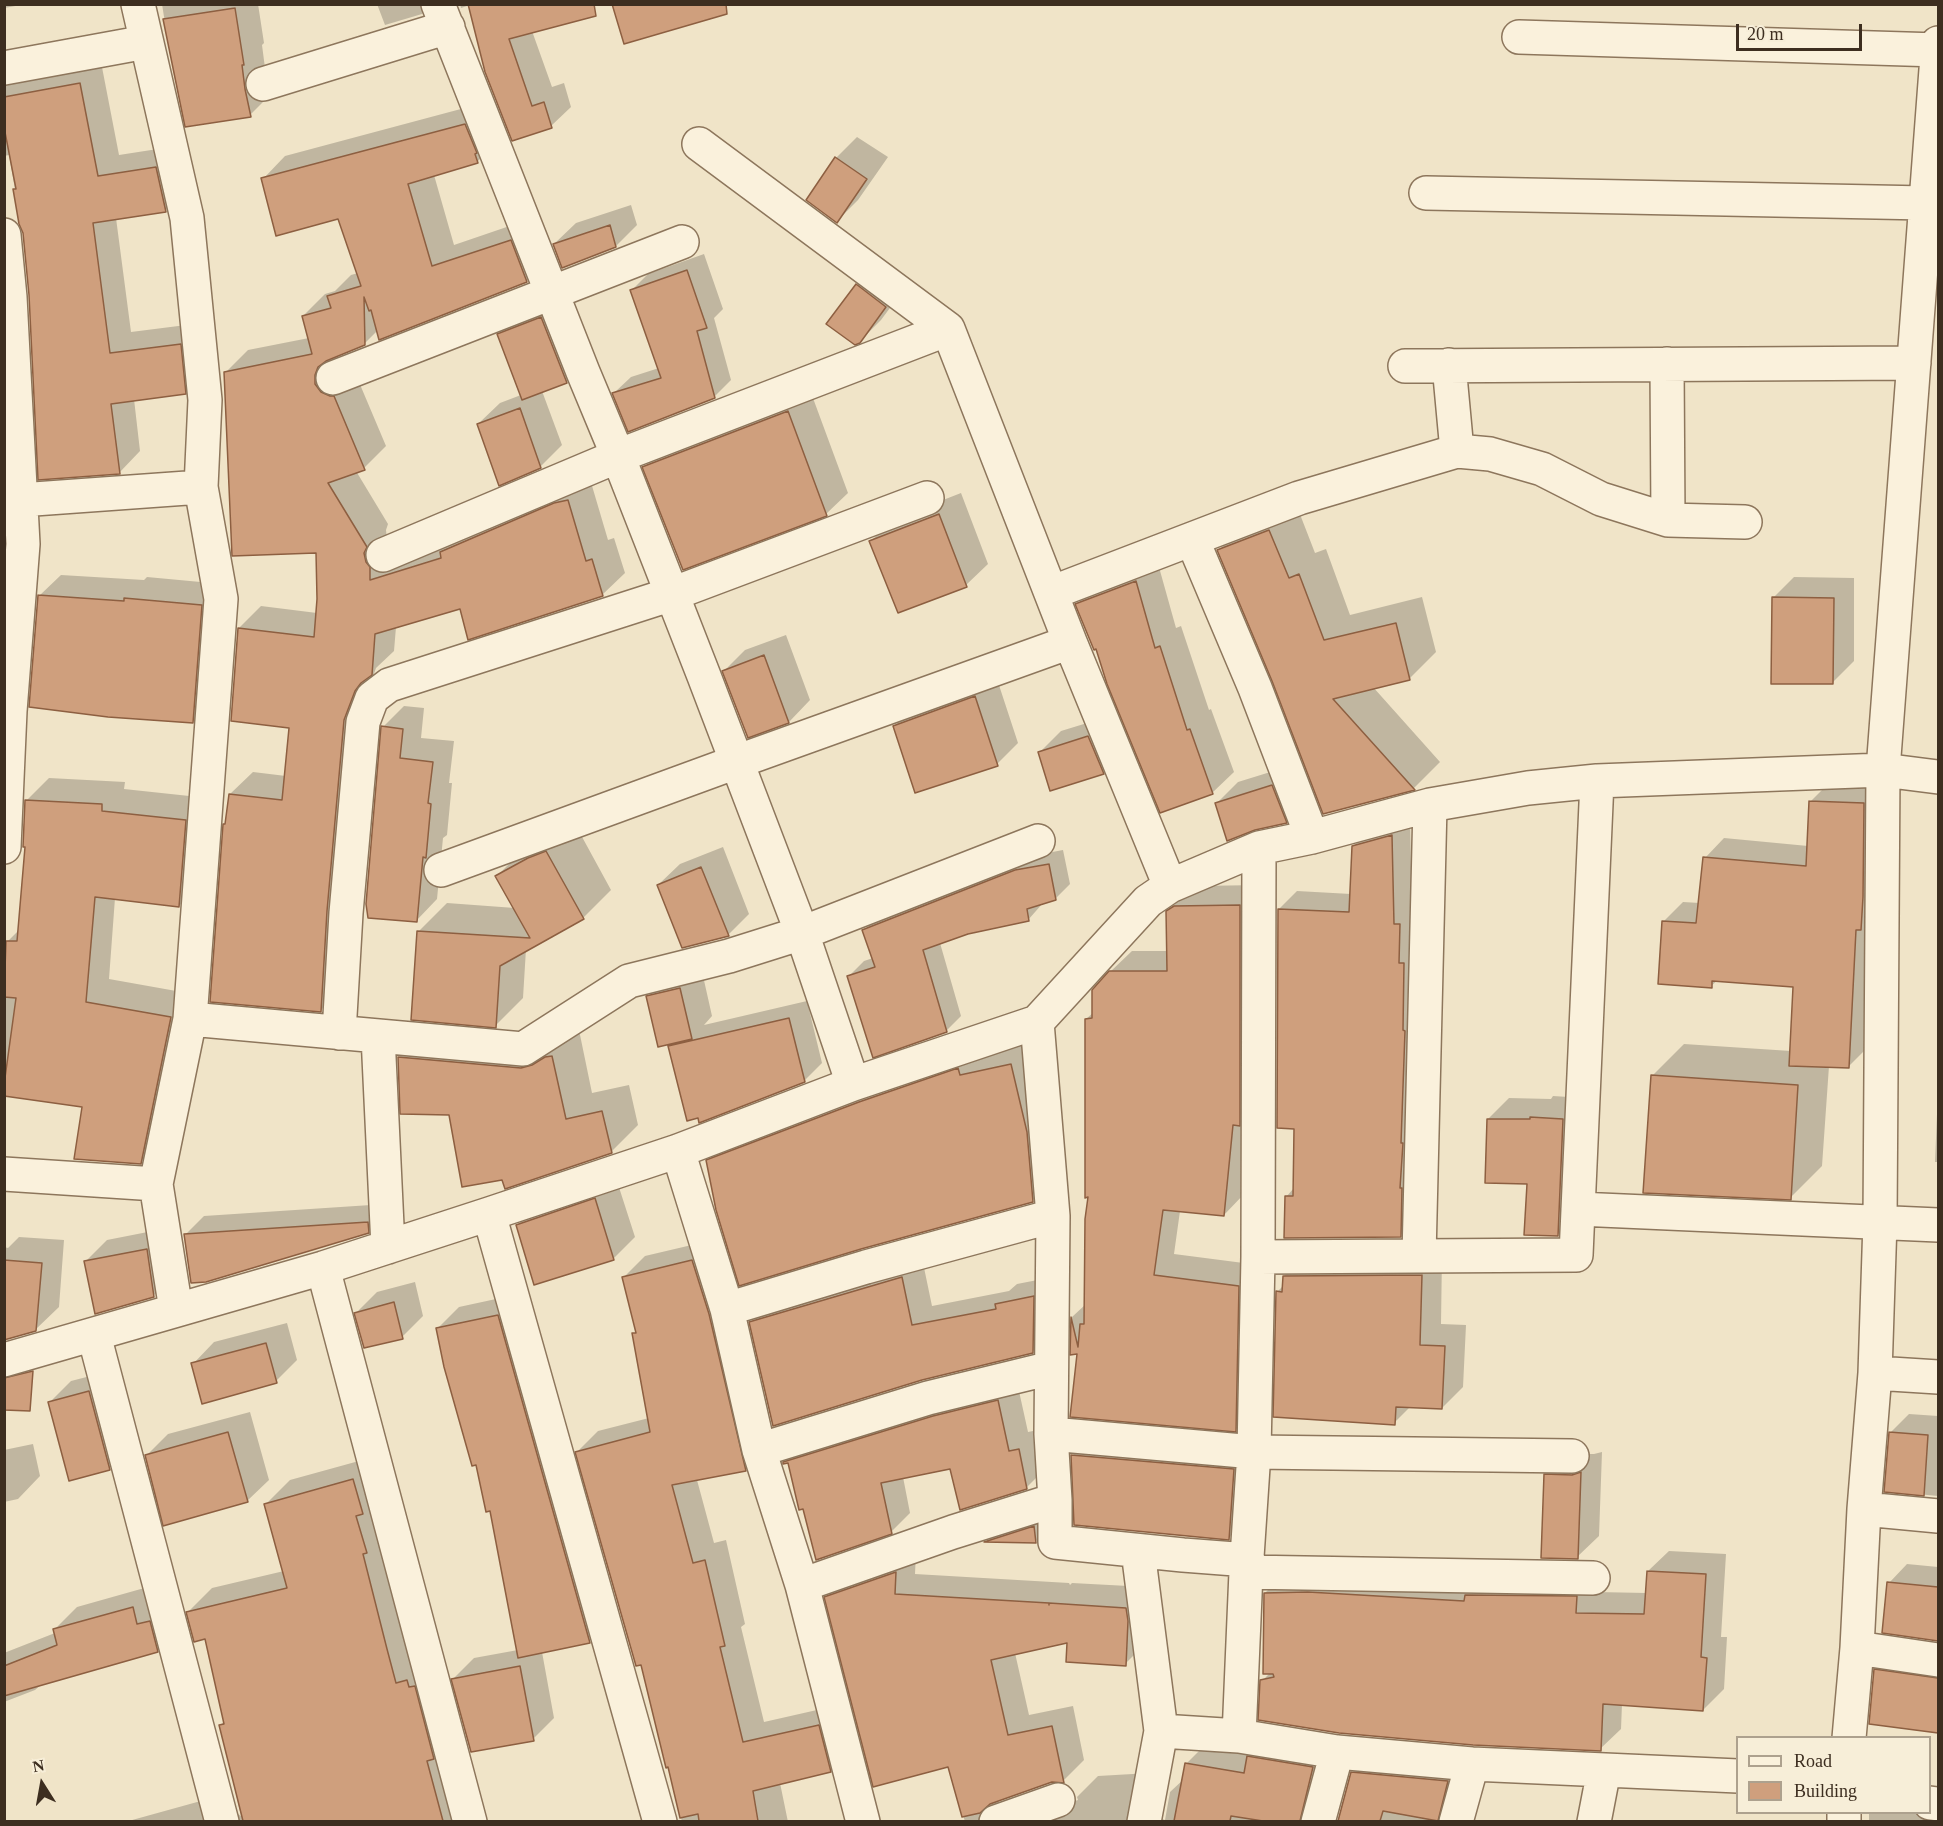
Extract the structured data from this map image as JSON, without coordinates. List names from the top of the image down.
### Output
{
  "legend": ["Road", "Building"],
  "scale_bar": "20 m",
  "north": "top"
}
